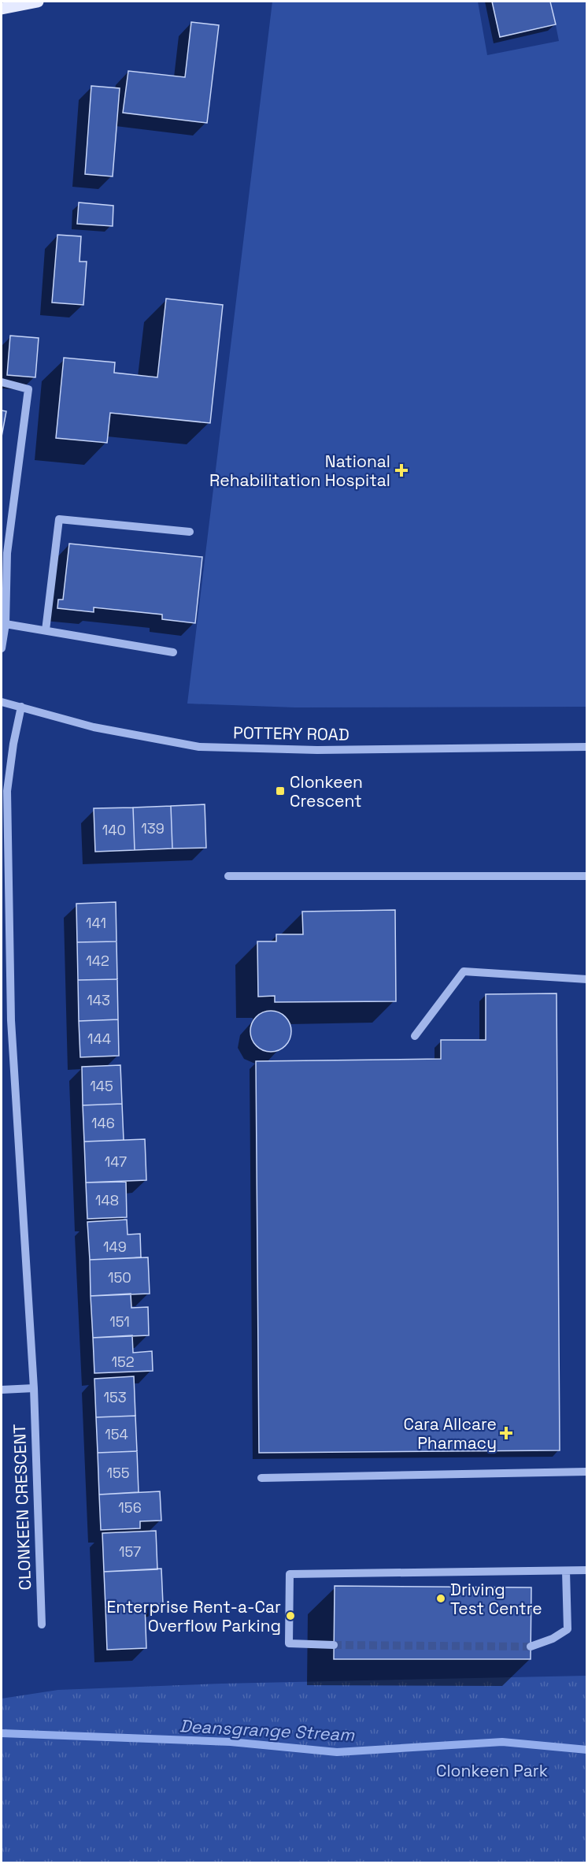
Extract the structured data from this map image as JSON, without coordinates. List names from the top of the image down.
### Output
{
  "streets": {
    "street": ["POTTERY ROAD", "CLONKEEN CRESCENT"]
  },
  "crossings": [
    ["POTTERY ROAD", "CLONKEEN CRESCENT"]
  ],
  "water": ["Deansgrange Stream"],
  "parks": ["Clonkeen Park"],
  "places": {
    "health": ["National Rehabilitation Hospital", "Cara Allcare Pharmacy"],
    "transit": ["Clonkeen Crescent"],
    "other": ["Driving Test Centre", "Enterprise Rent-a-Car Overflow Parking"]
  },
  "house_numbers": [
    "139",
    "140",
    "141",
    "142",
    "143",
    "144",
    "145",
    "146",
    "147",
    "148",
    "149",
    "150",
    "151",
    "152",
    "153",
    "154",
    "155",
    "156",
    "157"
  ]
}
